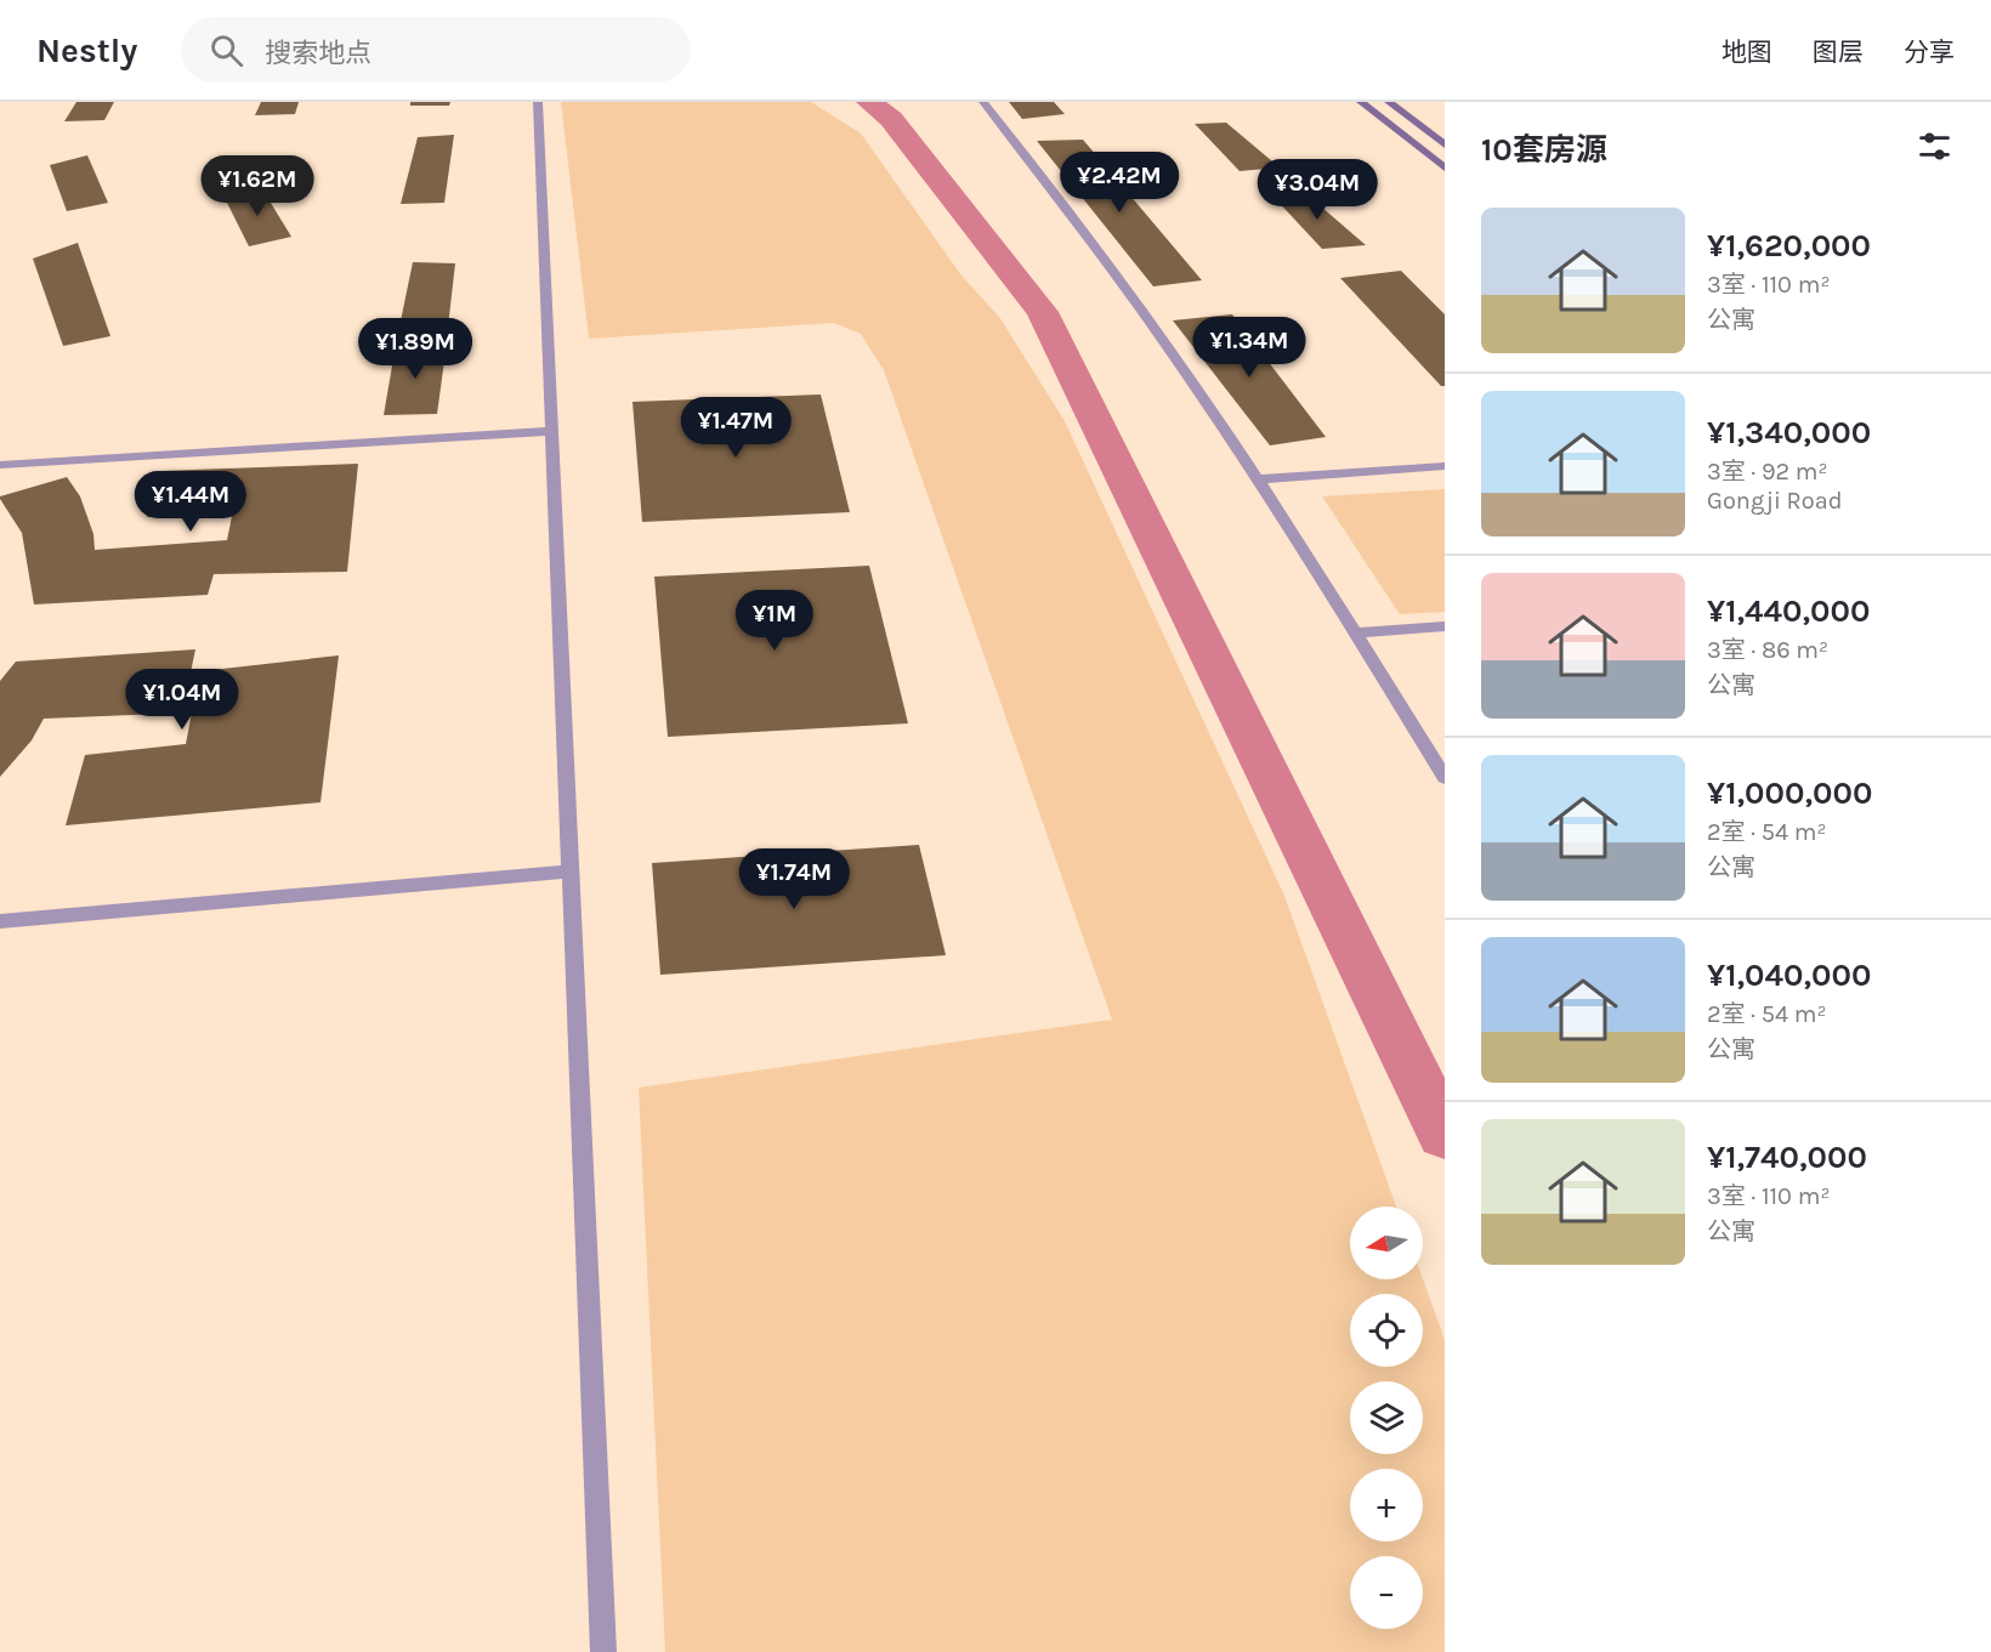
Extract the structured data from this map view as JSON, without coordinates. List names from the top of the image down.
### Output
{
  "north": "left",
  "page": {
    "header": "Nestly",
    "search": "搜索地点",
    "nav": ["地图", "图层", "分享"],
    "heading": "10套房源",
    "price": [
      "¥2.42M",
      "¥1.62M",
      "¥3.04M",
      "¥1.34M",
      "¥1.89M",
      "¥1.47M",
      "¥1.44M",
      "¥1M",
      "¥1.04M",
      "¥1.74M"
    ],
    "list": [
      {
        "name": "¥1,620,000",
        "note": "3室 · 110 m² · 公寓"
      },
      {
        "name": "¥1,340,000",
        "note": "3室 · 92 m² · Gongji Road"
      },
      {
        "name": "¥1,440,000",
        "note": "3室 · 86 m² · 公寓"
      },
      {
        "name": "¥1,000,000",
        "note": "2室 · 54 m² · 公寓"
      },
      {
        "name": "¥1,040,000",
        "note": "2室 · 54 m² · 公寓"
      },
      {
        "name": "¥1,740,000",
        "note": "3室 · 110 m² · 公寓"
      }
    ],
    "map_buttons": ["+", "−"]
  }
}
